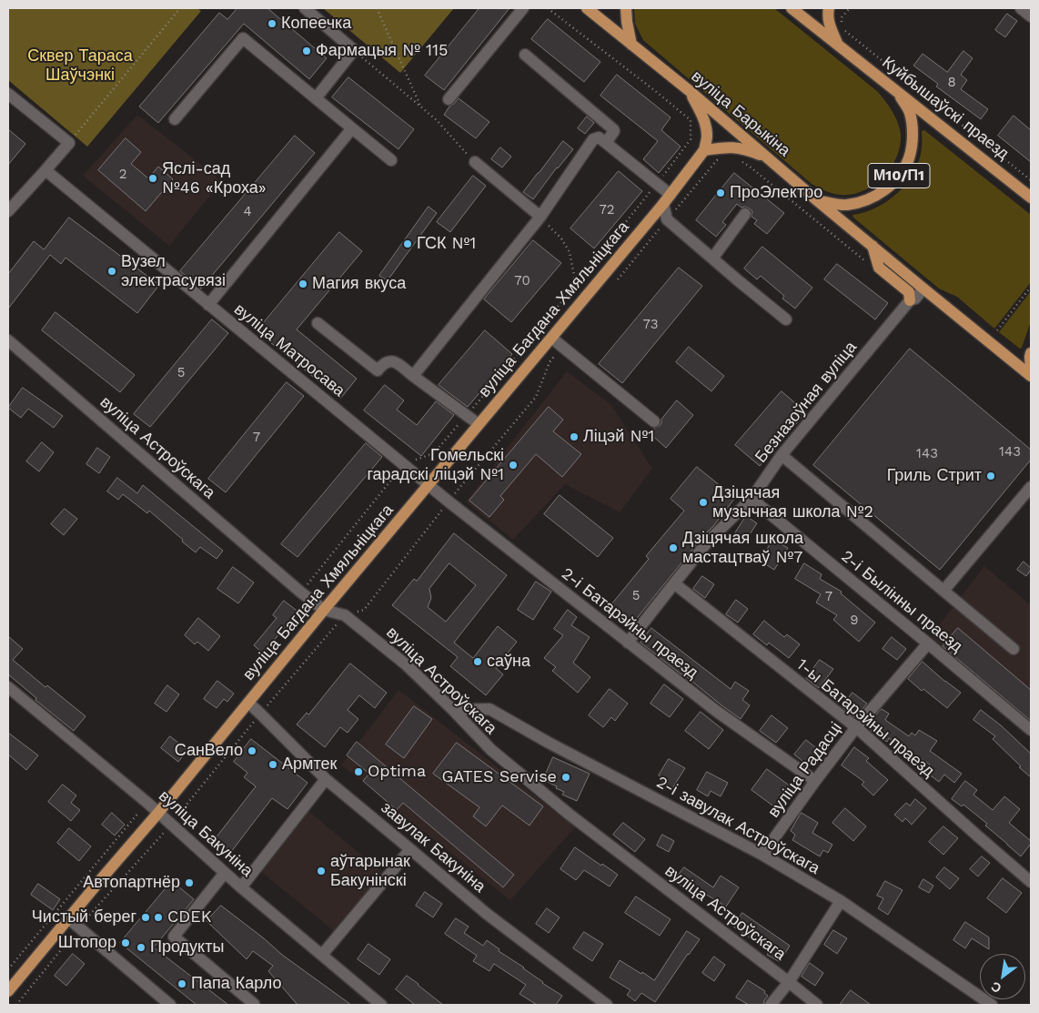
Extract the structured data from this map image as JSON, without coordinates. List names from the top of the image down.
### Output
{
  "streets": {
    "main road": [
      "Куйбышаўскі праезд",
      "вуліца Барыкіна",
      "М10/П1",
      "вуліца Багдана Хмяльніцкага"
    ],
    "street": [
      "вуліца Матросава",
      "Безназоўная вуліца",
      "вуліца Астроўскага",
      "2-і Былінны праезд",
      "2-і Батарэйны праезд",
      "1-ы Батарэйны праезд",
      "вуліца Радасці",
      "2-і завулак Астроўскага",
      "вуліца Бакуніна",
      "завулак Бакуніна"
    ]
  },
  "crossings": [
    ["Куйбышаўскі праезд", "М10/П1"],
    ["вуліца Барыкіна", "М10/П1"],
    ["вуліца Барыкіна", "Безназоўная вуліца"],
    ["вуліца Багдана Хмяльніцкага", "вуліца Матросава"],
    ["вуліца Багдана Хмяльніцкага", "вуліца Астроўскага"],
    ["вуліца Багдана Хмяльніцкага", "2-і Батарэйны праезд"],
    ["вуліца Багдана Хмяльніцкага", "вуліца Бакуніна"],
    ["вуліца Багдана Хмяльніцкага", "завулак Бакуніна"],
    ["вуліца Матросава", "2-і Батарэйны праезд"],
    ["Безназоўная вуліца", "2-і Былінны праезд"],
    ["Безназоўная вуліца", "2-і Батарэйны праезд"],
    ["Безназоўная вуліца", "1-ы Батарэйны праезд"],
    ["вуліца Астроўскага", "2-і завулак Астроўскага"],
    ["2-і Былінны праезд", "вуліца Радасці"],
    ["2-і Батарэйны праезд", "вуліца Радасці"],
    ["1-ы Батарэйны праезд", "вуліца Радасці"],
    ["вуліца Радасці", "2-і завулак Астроўскага"]
  ],
  "parks": ["Сквер Тараса Шаўчэнкі"],
  "places": [
    "Копеечка",
    "Фармацыя № 115",
    "Яслі-сад №46 «Кроха»",
    "ПроЭлектро",
    "ГСК №1",
    "Вузел электрасувязі",
    "Магия вкуса",
    "Ліцэй №1",
    "Гомельскі гарадскі ліцэй №1",
    "Гриль Стрит",
    "Дзіцячая музычная школа №2",
    "Дзіцячая школа мастацтваў №7",
    "саўна",
    "СанВело",
    "Армтек",
    "Optima",
    "GATES Servise",
    "аўтарынак Бакунінскі",
    "Автопартнёр",
    "Чистый берег",
    "CDEK",
    "Штопор",
    "Продукты",
    "Папа Карло"
  ],
  "house_numbers": [
    "8",
    "2",
    "72",
    "4",
    "70",
    "73",
    "5",
    "7",
    "143",
    "143",
    "5",
    "7",
    "9"
  ],
  "north": "bottom left"
}
